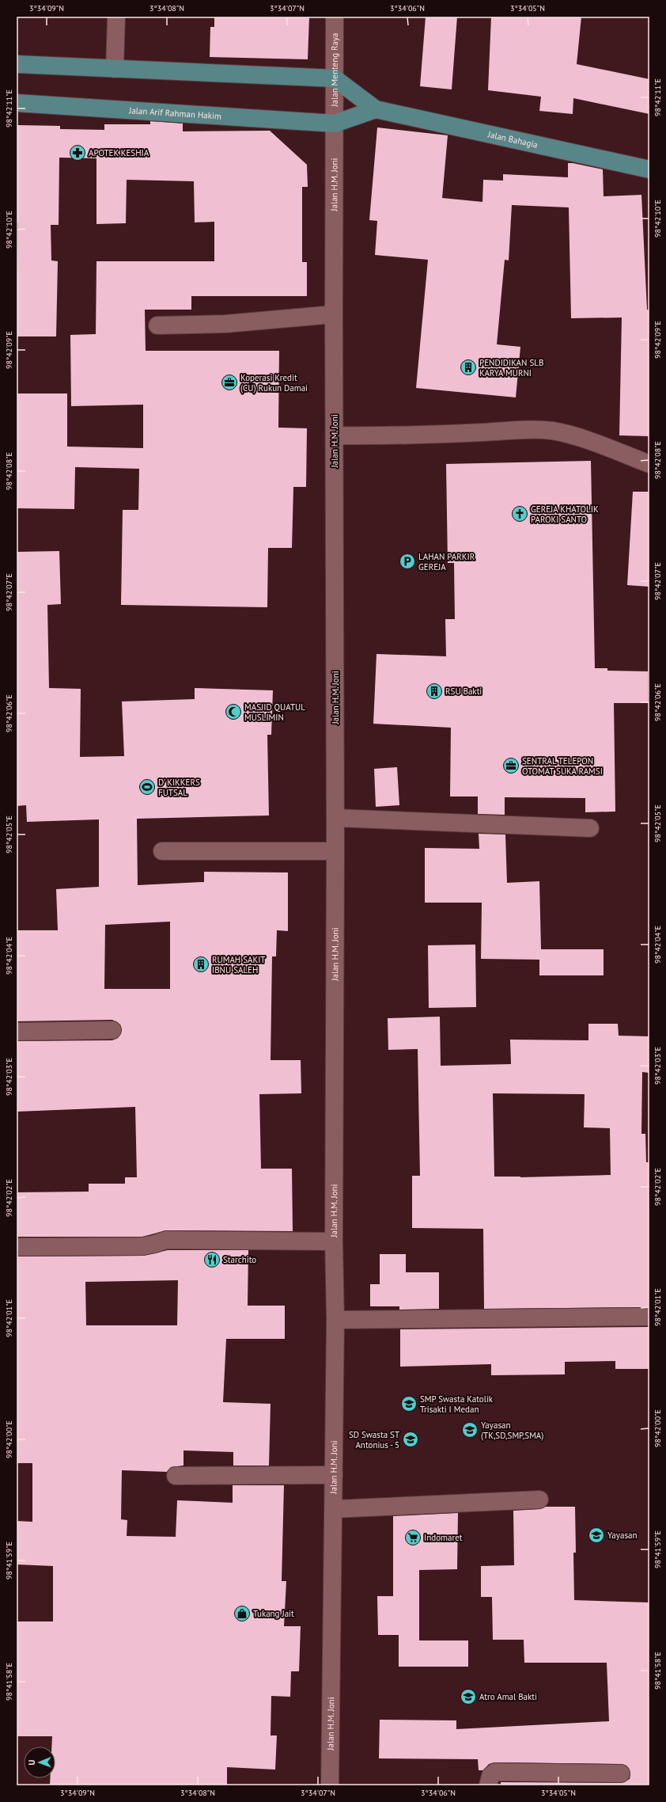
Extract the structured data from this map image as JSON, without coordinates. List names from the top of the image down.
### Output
{
  "streets": {
    "main road": ["Jalan Arif Rahman Hakim", "Jalan Bahagia"],
    "street": ["Jalan Menteng Raya", "Jalan H.M. Joni"]
  },
  "crossings": [
    ["Jalan Menteng Raya", "Jalan Arif Rahman Hakim"],
    ["Jalan Menteng Raya", "Jalan Bahagia"],
    ["Jalan Menteng Raya", "Jalan H.M. Joni"],
    ["Jalan Arif Rahman Hakim", "Jalan H.M. Joni"]
  ],
  "places": {
    "pharmacy": ["APOTEK KESHIA"],
    "building": ["PENDIDIKAN SLB KARYA MURNI", "RSU Bakti", "RUMAH SAKIT IBNU SALEH"],
    "office": ["Koperasi Kredit (CU) Rukun Damai", "SENTRAL TELEPON OTOMAT SUKA RAMSI"],
    "church": ["GEREJA KHATOLIK PAROKI SANTO"],
    "parking": ["LAHAN PARKIR GEREJA"],
    "mosque": ["MASJID QUATUL MUSLIMIN"],
    "sports": ["D' KIKKERS FUTSAL"],
    "restaurant": ["Starchito"],
    "school or university": [
      "SMP Swasta Katolik Trisakti I Medan",
      "Yayasan (TK,SD,SMP,SMA)",
      "SD Swasta ST Antonius - 5",
      "Yayasan",
      "Atro Amal Bakti"
    ],
    "supermarket": ["Indomaret"],
    "shop": ["Tukang Jait"]
  },
  "north": "left",
  "coordinates": [
    "3°34'09\"N",
    "3°34'08\"N",
    "3°34'07\"N",
    "3°34'06\"N",
    "3°34'05\"N",
    "98°42'11\"E",
    "98°42'10\"E",
    "98°42'09\"E",
    "98°42'08\"E",
    "98°42'07\"E",
    "98°42'06\"E",
    "98°42'05\"E",
    "98°42'04\"E",
    "98°42'03\"E",
    "98°42'02\"E",
    "98°42'01\"E",
    "98°42'00\"E",
    "98°41'59\"E",
    "98°41'58\"E"
  ]
}
